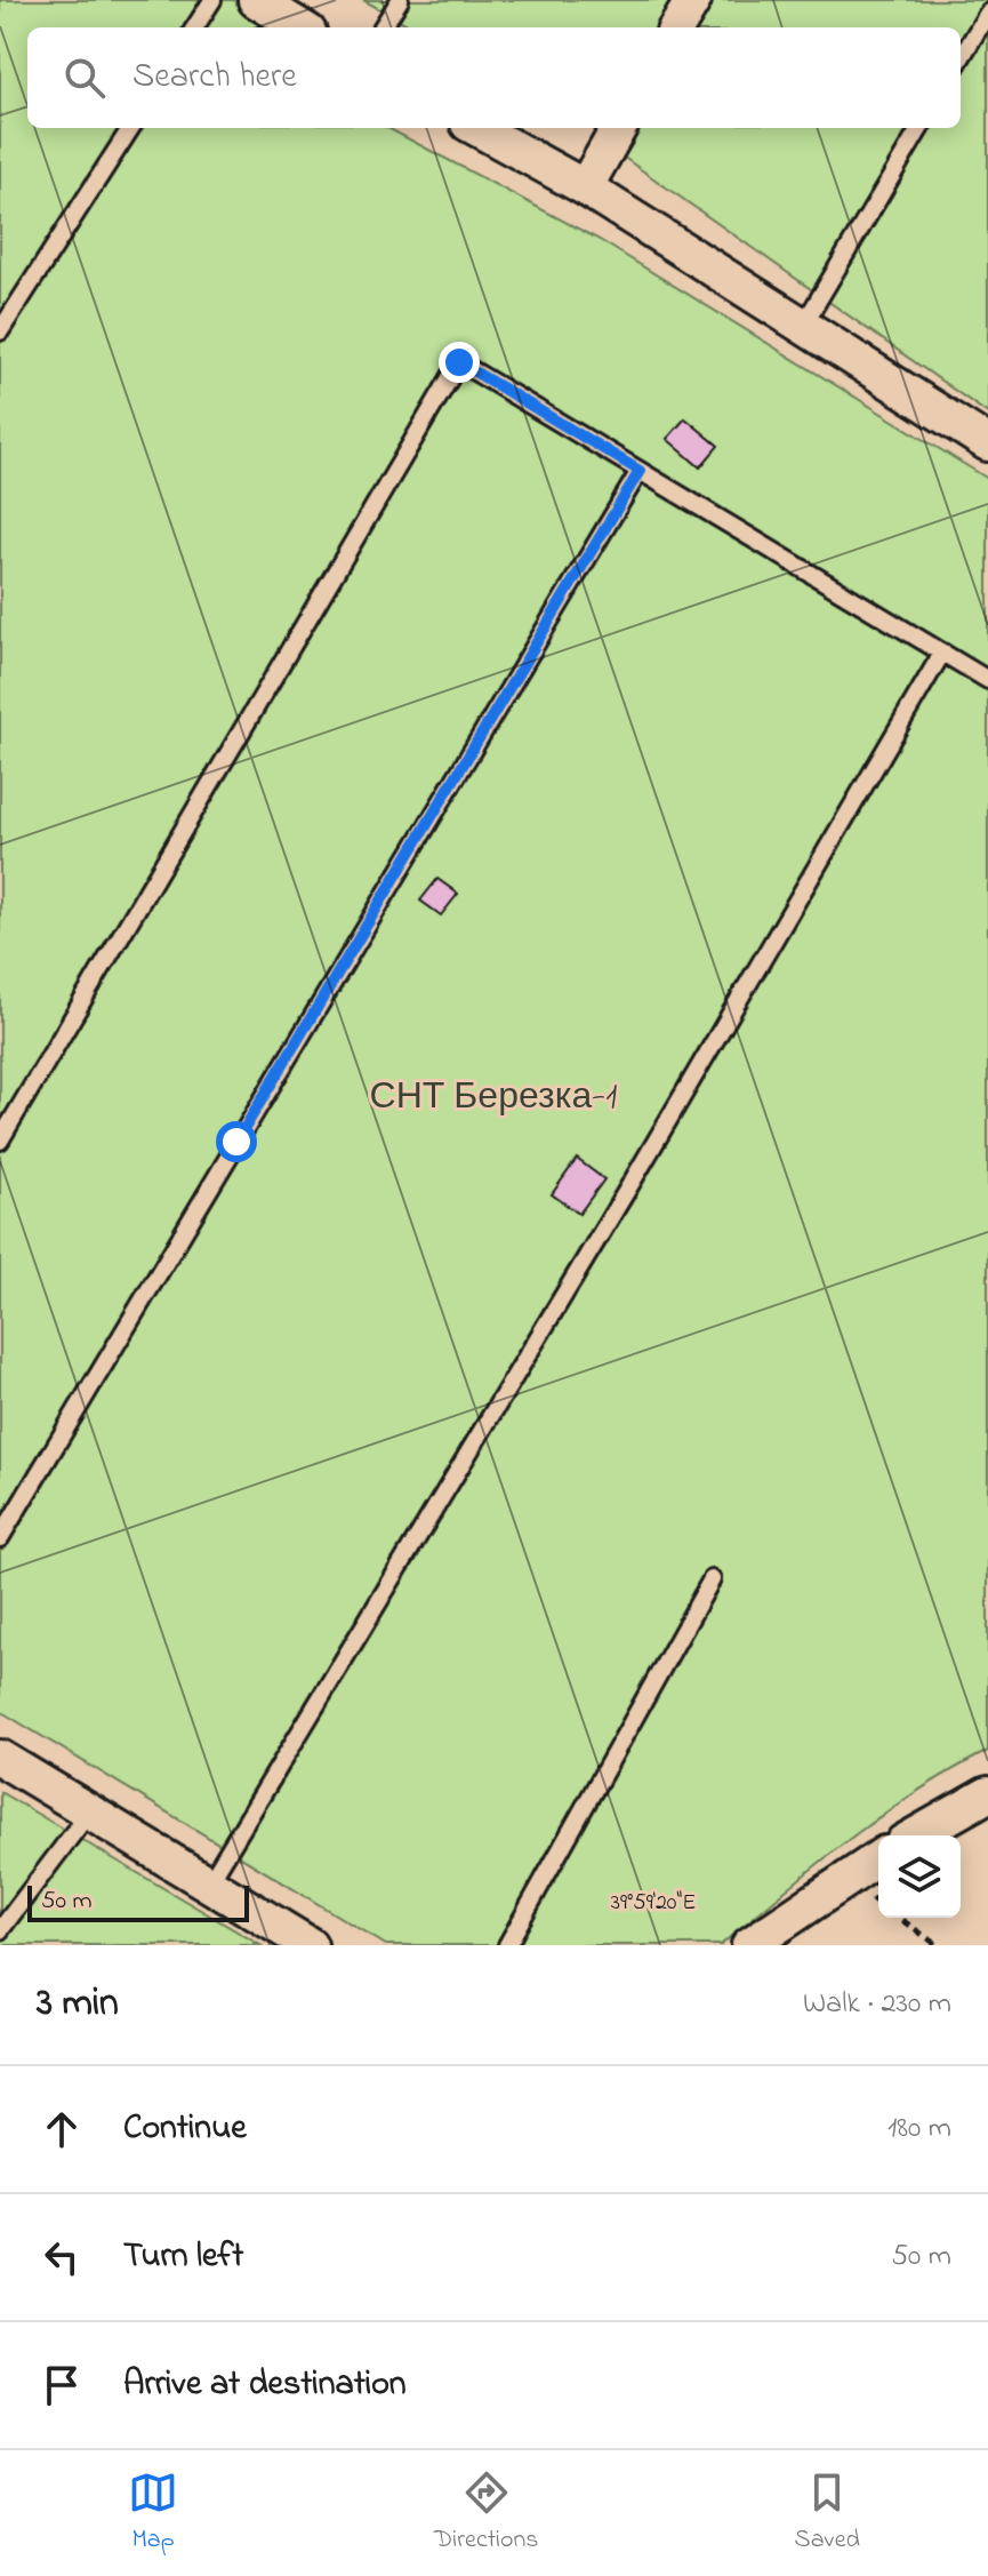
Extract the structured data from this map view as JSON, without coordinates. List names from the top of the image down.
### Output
{
  "parks": ["СНТ Березка-1"],
  "scale_bar": "50 m",
  "page": {
    "search": "Search here",
    "scale": "50 m",
    "heading": ["3 min", "Walk · 230 m"],
    "list": [
      ["Continue", "180 m"],
      ["Turn left", "50 m"],
      "Arrive at destination"
    ],
    "nav": ["Map", "Directions", "Saved"]
  },
  "coordinates": ["39°59'20\"E"]
}
